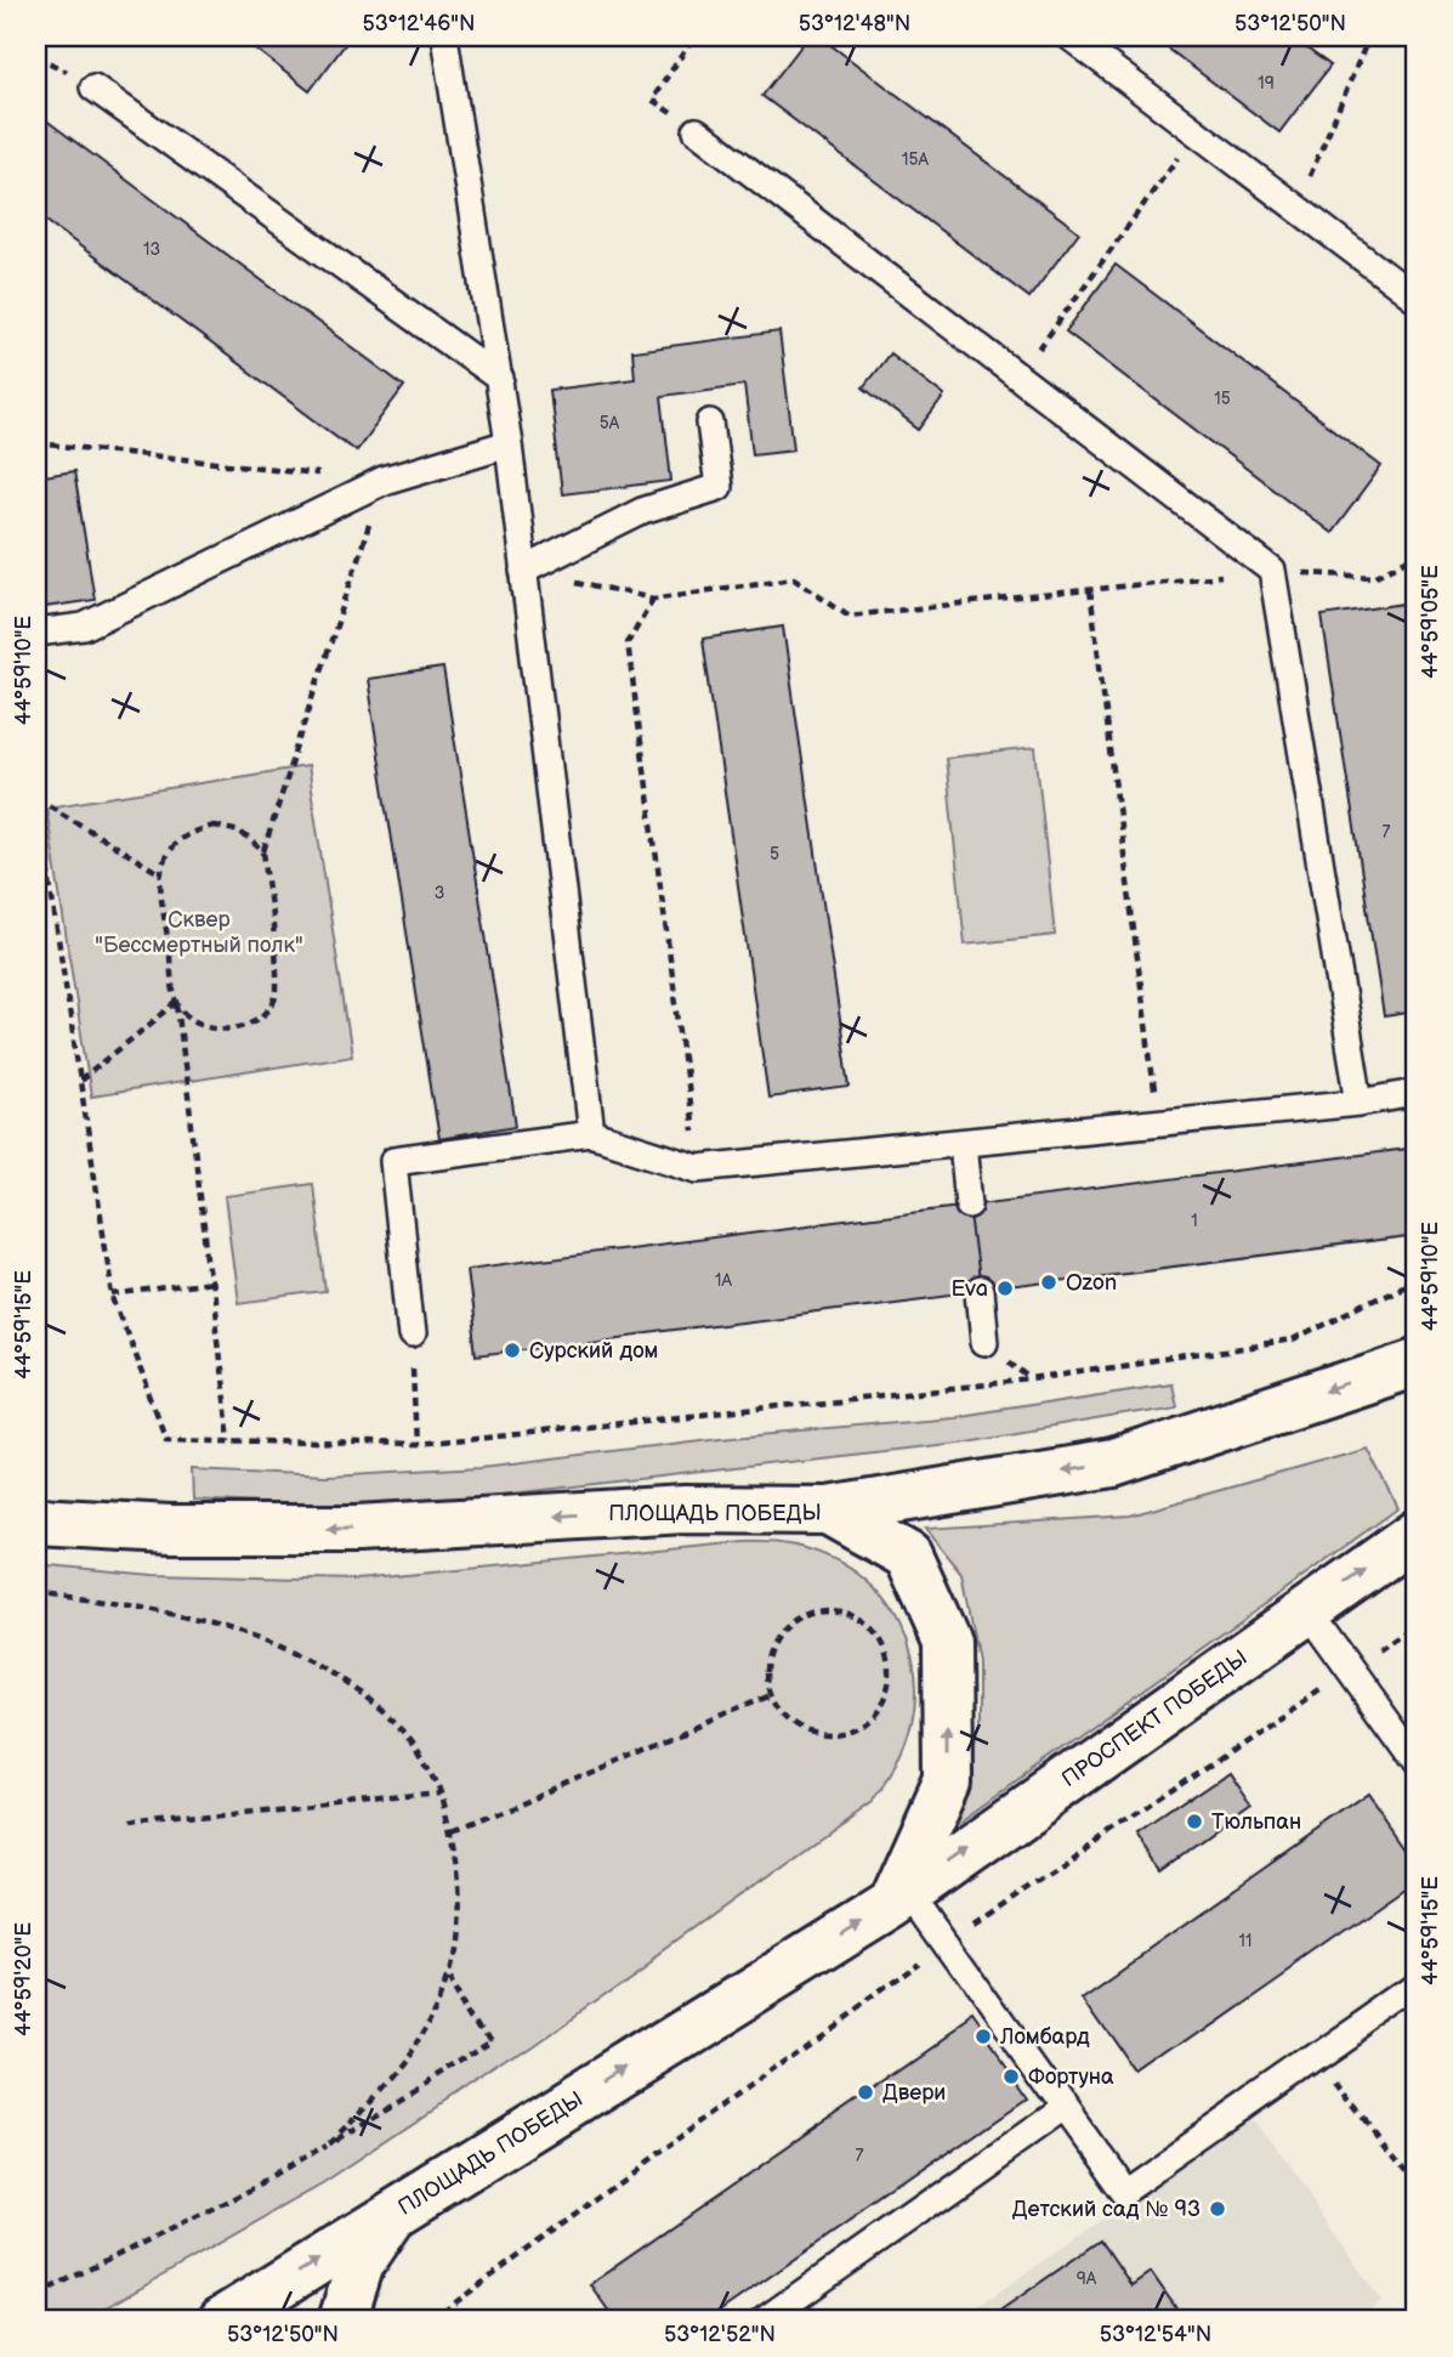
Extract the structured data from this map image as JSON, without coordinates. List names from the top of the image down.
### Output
{
  "streets": {
    "main road": ["ПЛОЩАДЬ ПОБЕДЫ", "ПРОСПЕКТ ПОБЕДЫ"]
  },
  "crossings": [
    ["ПЛОЩАДЬ ПОБЕДЫ", "ПРОСПЕКТ ПОБЕДЫ"]
  ],
  "parks": ["Сквер \"Бессмертный полк\""],
  "places": [
    "Ozon",
    "Eva",
    "Сурский дом",
    "Тюльпан",
    "Ломбард",
    "Фортуна",
    "Двери",
    "Детский сад № 93"
  ],
  "house_numbers": [
    "19",
    "15А",
    "13",
    "15",
    "5А",
    "7",
    "5",
    "3",
    "1",
    "1А",
    "11",
    "7",
    "9А"
  ],
  "coordinates": [
    "53°12'46\"N",
    "53°12'48\"N",
    "53°12'50\"N",
    "44°59'05\"E",
    "44°59'10\"E",
    "44°59'15\"E",
    "44°59'20\"E",
    "53°12'52\"N",
    "53°12'54\"N"
  ]
}
